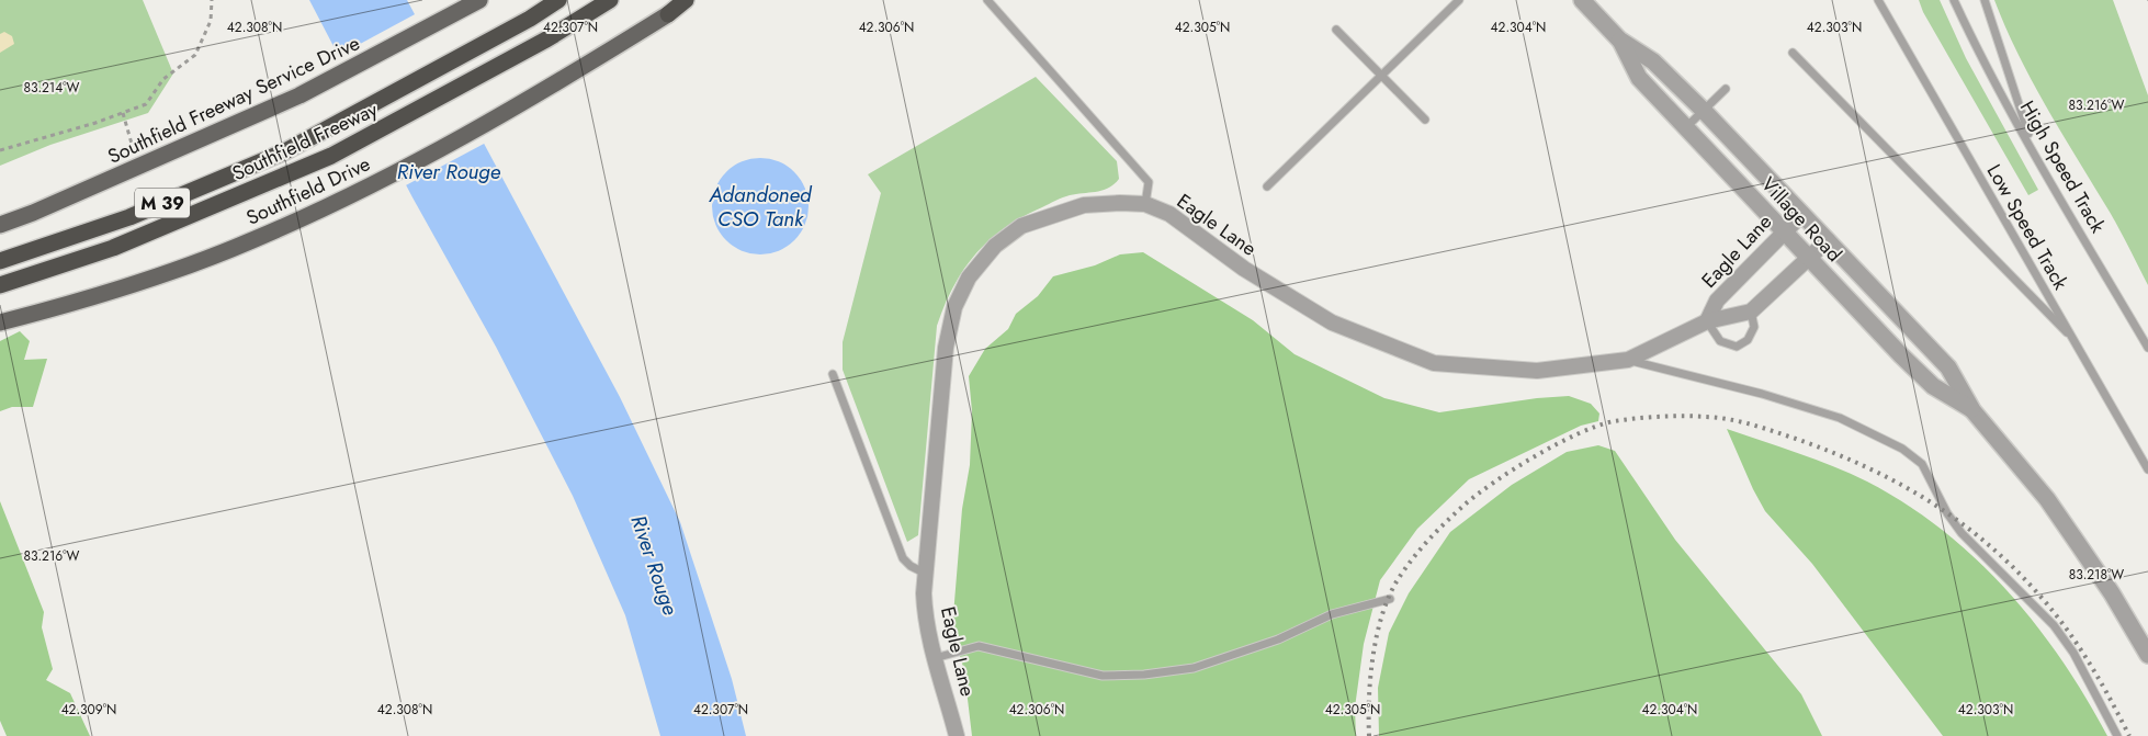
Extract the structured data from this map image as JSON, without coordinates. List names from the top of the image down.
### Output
{
  "streets": {
    "highway": ["Southfield Freeway", "M 39"],
    "main road": ["Southfield Freeway Service Drive", "Southfield Drive"],
    "street": ["Village Road", "Eagle Lane"],
    "lane": ["High Speed Track", "Low Speed Track"]
  },
  "crossings": [
    ["Village Road", "Eagle Lane"]
  ],
  "water": ["River Rouge", "Adandoned CSO Tank"],
  "coordinates": [
    "42.308°N",
    "42.307°N",
    "42.306°N",
    "42.305°N",
    "42.304°N",
    "42.303°N",
    "83.214°W",
    "83.216°W",
    "83.218°W",
    "42.309°N"
  ]
}
